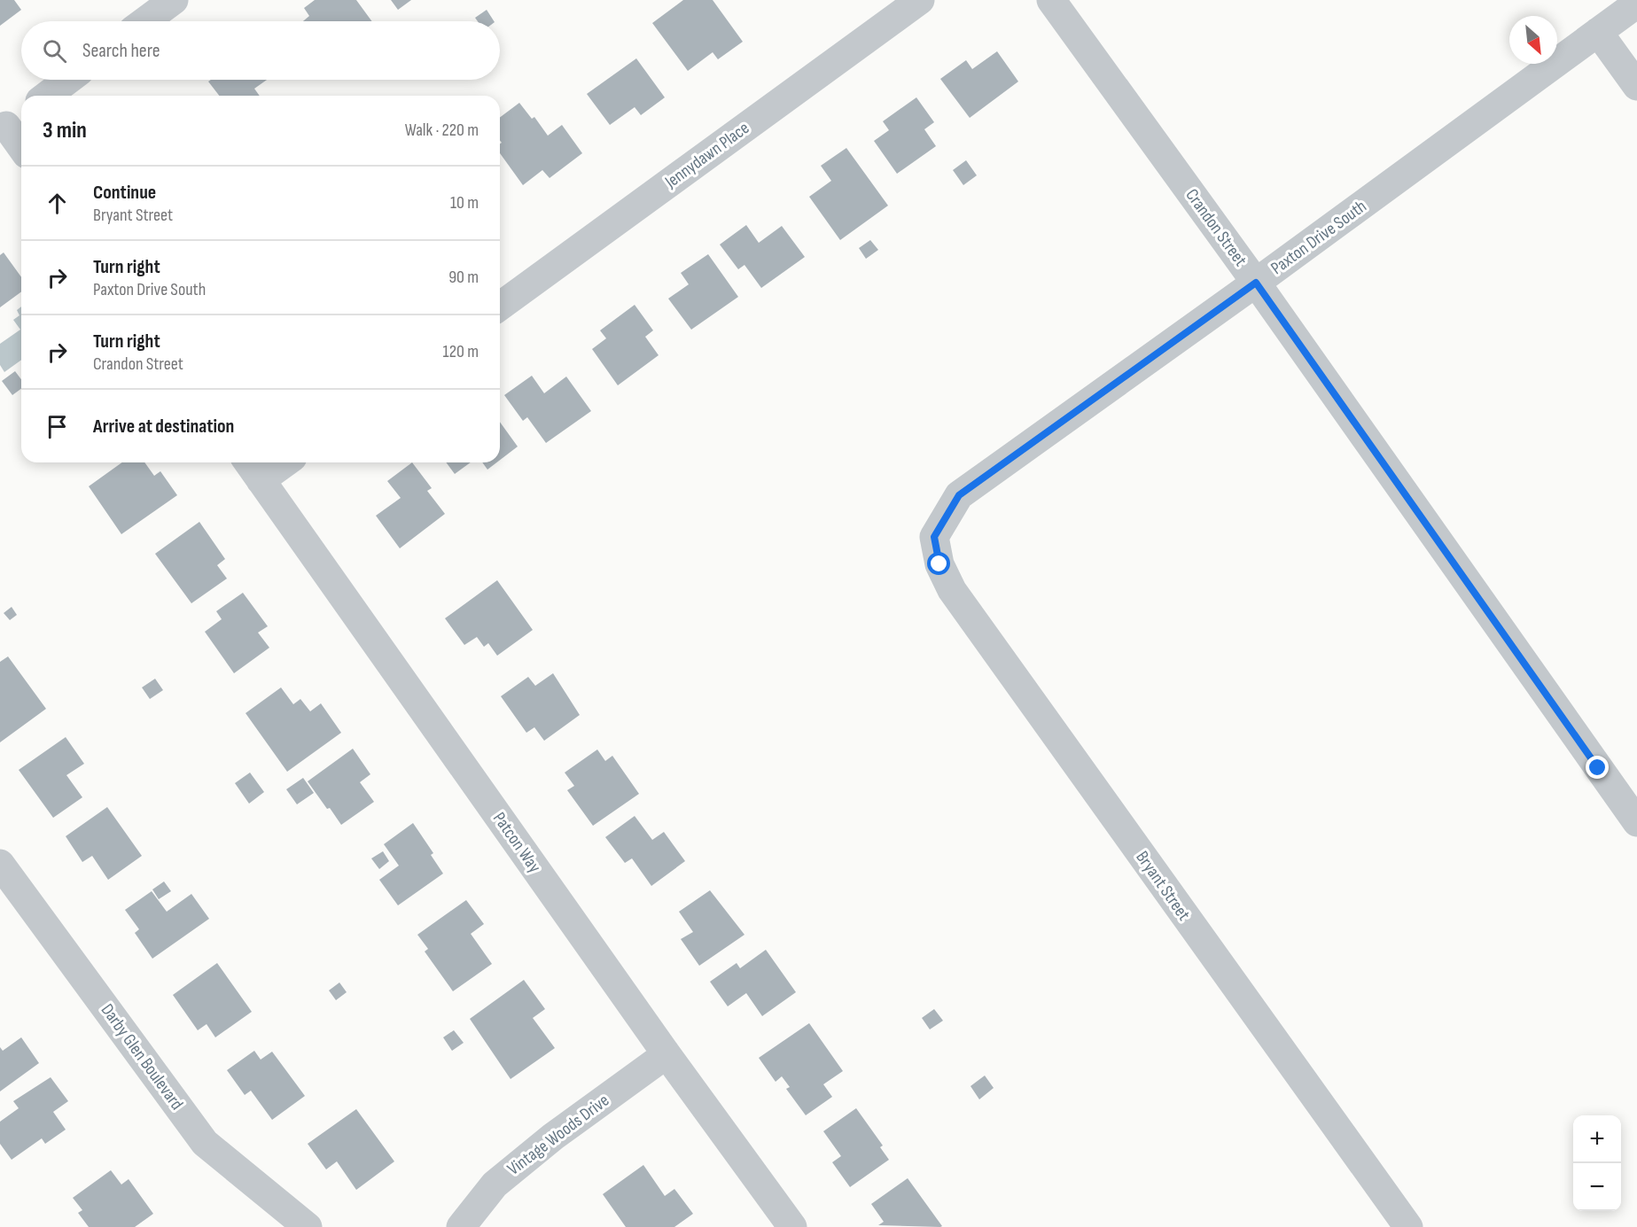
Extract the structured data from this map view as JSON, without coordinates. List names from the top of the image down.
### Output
{
  "streets": {
    "street": [
      "Jennydawn Place",
      "Crandon Street",
      "Paxton Drive South",
      "Patcon Way",
      "Bryant Street",
      "Darby Glen Boulevard",
      "Vintage Woods Drive"
    ]
  },
  "crossings": [
    ["Crandon Street", "Paxton Drive South"],
    ["Paxton Drive South", "Bryant Street"],
    ["Patcon Way", "Vintage Woods Drive"]
  ],
  "north": "bottom right",
  "page": {
    "search": "Search here",
    "heading": ["3 min", "Walk · 220 m"],
    "list": [
      ["Continue", "Bryant Street", "10 m"],
      ["Turn right", "Paxton Drive South", "90 m"],
      ["Turn right", "Crandon Street", "120 m"],
      "Arrive at destination"
    ],
    "map_buttons": ["+", "−"]
  }
}
